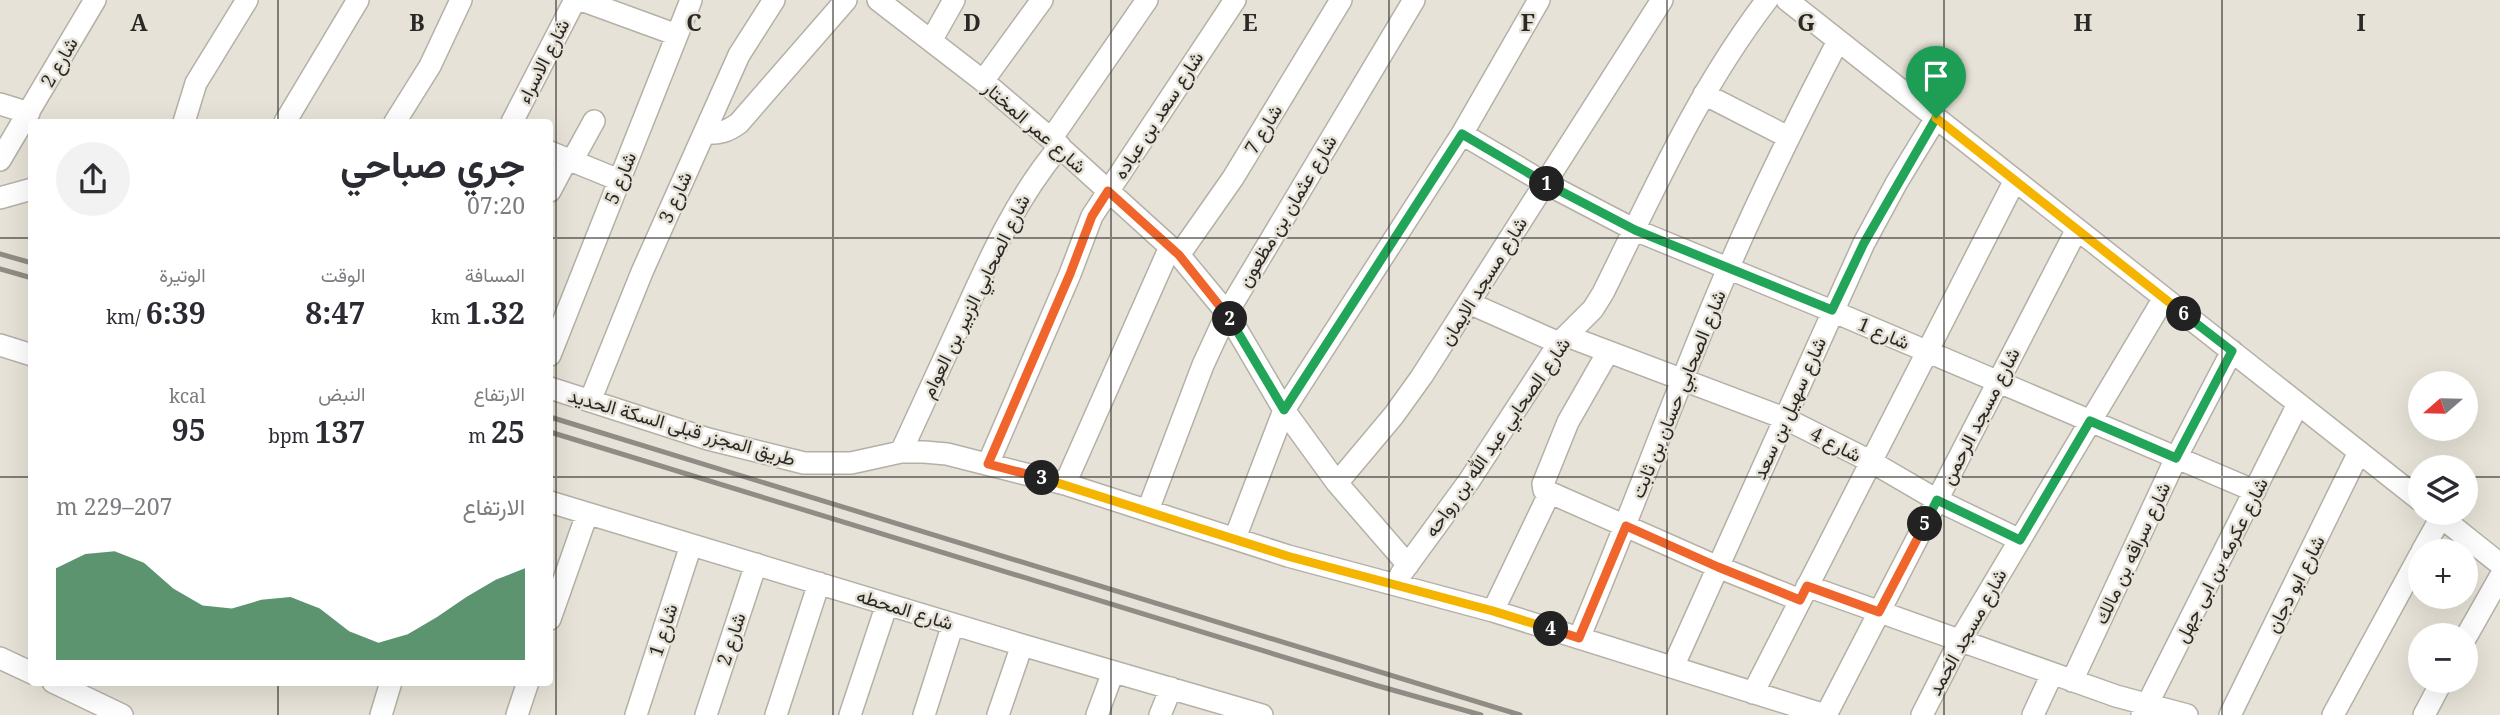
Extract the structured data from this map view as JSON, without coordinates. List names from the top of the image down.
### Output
{
  "streets": {
    "street": [
      "شارع الاسراء",
      "شارع 2",
      "شارع سعد بن عباده",
      "شارع عمر المختار",
      "شارع 7",
      "شارع 5",
      "شارع 3",
      "شارع عثمان بن مظعون",
      "شارع مسجد الايمان",
      "شارع الصحابي الزبير بن العوام",
      "شارع 1",
      "شارع الصحابي حسان بن ثابت",
      "شارع سهيل بن سعد",
      "شارع مسجد الرحمن",
      "طريق المجزر قبلى السكة الحديد",
      "شارع الصحابي عبد الله بن رواحه",
      "شارع 4",
      "شارع سراقه بن مالك",
      "شارع عكرمه بن ابى جهل",
      "شارع ابو دجان",
      "شارع المحطه",
      "شارع مسجد الحمد"
    ]
  },
  "crossings": [
    ["شارع 2", "شارع المحطه"],
    ["شارع سعد بن عباده", "شارع عمر المختار"],
    ["شارع سعد بن عباده", "طريق المجزر قبلى السكة الحديد"],
    ["شارع عمر المختار", "شارع 7"],
    ["شارع عمر المختار", "شارع عثمان بن مظعون"],
    ["شارع عمر المختار", "شارع مسجد الايمان"],
    ["شارع عمر المختار", "شارع الصحابي الزبير بن العوام"],
    ["شارع عمر المختار", "شارع الصحابي عبد الله بن رواحه"],
    ["شارع 7", "طريق المجزر قبلى السكة الحديد"],
    ["شارع 3", "طريق المجزر قبلى السكة الحديد"],
    ["شارع عثمان بن مظعون", "طريق المجزر قبلى السكة الحديد"],
    ["شارع مسجد الايمان", "شارع 1"],
    ["شارع مسجد الايمان", "شارع 4"],
    ["شارع الصحابي الزبير بن العوام", "طريق المجزر قبلى السكة الحديد"],
    ["شارع 1", "شارع الصحابي حسان بن ثابت"],
    ["شارع 1", "شارع سهيل بن سعد"],
    ["شارع 1", "شارع مسجد الرحمن"],
    ["شارع 1", "طريق المجزر قبلى السكة الحديد"],
    ["شارع 1", "شارع الصحابي عبد الله بن رواحه"],
    ["شارع 1", "شارع 4"],
    ["شارع 1", "شارع سراقه بن مالك"],
    ["شارع 1", "شارع عكرمه بن ابى جهل"],
    ["شارع 1", "شارع المحطه"],
    ["شارع 1", "شارع مسجد الحمد"],
    ["شارع الصحابي حسان بن ثابت", "طريق المجزر قبلى السكة الحديد"],
    ["شارع الصحابي حسان بن ثابت", "شارع 4"],
    ["شارع سهيل بن سعد", "طريق المجزر قبلى السكة الحديد"],
    ["شارع سهيل بن سعد", "شارع 4"],
    ["شارع مسجد الرحمن", "طريق المجزر قبلى السكة الحديد"],
    ["شارع مسجد الرحمن", "شارع 4"],
    ["طريق المجزر قبلى السكة الحديد", "شارع الصحابي عبد الله بن رواحه"],
    ["شارع الصحابي عبد الله بن رواحه", "شارع 4"],
    ["شارع 4", "شارع مسجد الحمد"]
  ],
  "north": "left",
  "page": {
    "heading": ["جري صباحي", "07:20"],
    "pins": [
      "1",
      "6",
      "2",
      "3",
      "5",
      "4"
    ],
    "stats": [
      ["المسافة", "1.32 km"],
      ["الوقت", "8:47"],
      ["الوتيرة", "6:39 /km"],
      ["الارتفاع", "25 m"],
      ["النبض", "137 bpm"],
      ["kcal", "95"]
    ],
    "map_buttons": ["+", "−"],
    "chart": ["الارتفاع", "207–229 m"]
  },
  "grid": {
    "columns": [
      "A",
      "B",
      "C",
      "D",
      "E",
      "F",
      "G",
      "H",
      "I"
    ]
  }
}
